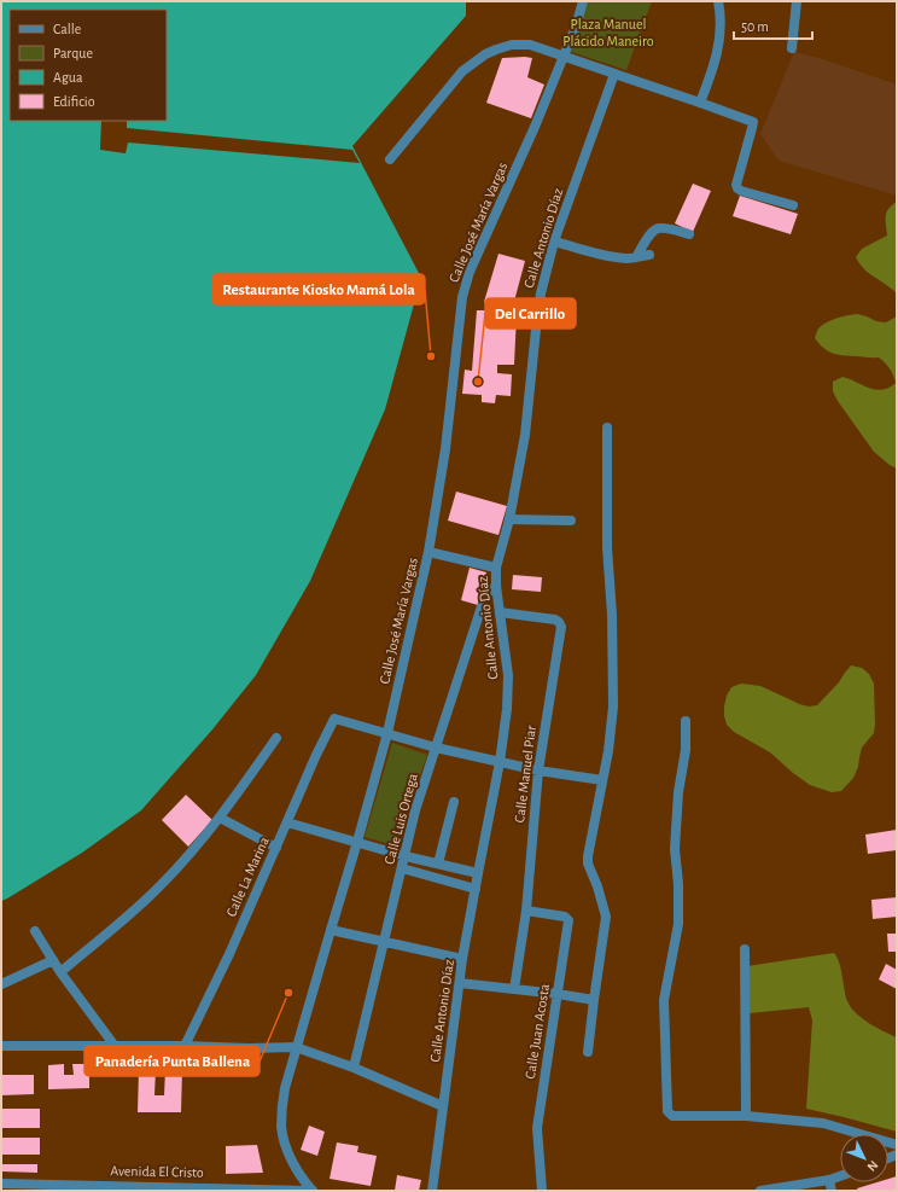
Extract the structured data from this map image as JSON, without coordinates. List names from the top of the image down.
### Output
{
  "streets": {
    "street": [
      "Calle José María Vargas",
      "Calle Antonio Díaz",
      "Calle Manuel Piar",
      "Calle Luis Ortega",
      "Calle La Marina",
      "Calle Juan Acosta",
      "Avenida El Cristo"
    ]
  },
  "crossings": [
    ["Calle José María Vargas", "Calle La Marina"],
    ["Calle José María Vargas", "Avenida El Cristo"],
    ["Calle Antonio Díaz", "Calle Manuel Piar"],
    ["Calle Antonio Díaz", "Calle Luis Ortega"],
    ["Calle Manuel Piar", "Calle Juan Acosta"]
  ],
  "parks": ["Plaza Manuel Plácido Maneiro"],
  "places": ["Restaurante Kiosko Mamá Lola", "Del Carrillo", "Panadería Punta Ballena"],
  "legend": [
    "Calle",
    "Parque",
    "Agua",
    "Edificio"
  ],
  "scale_bar": "50 m",
  "north": "bottom right"
}
